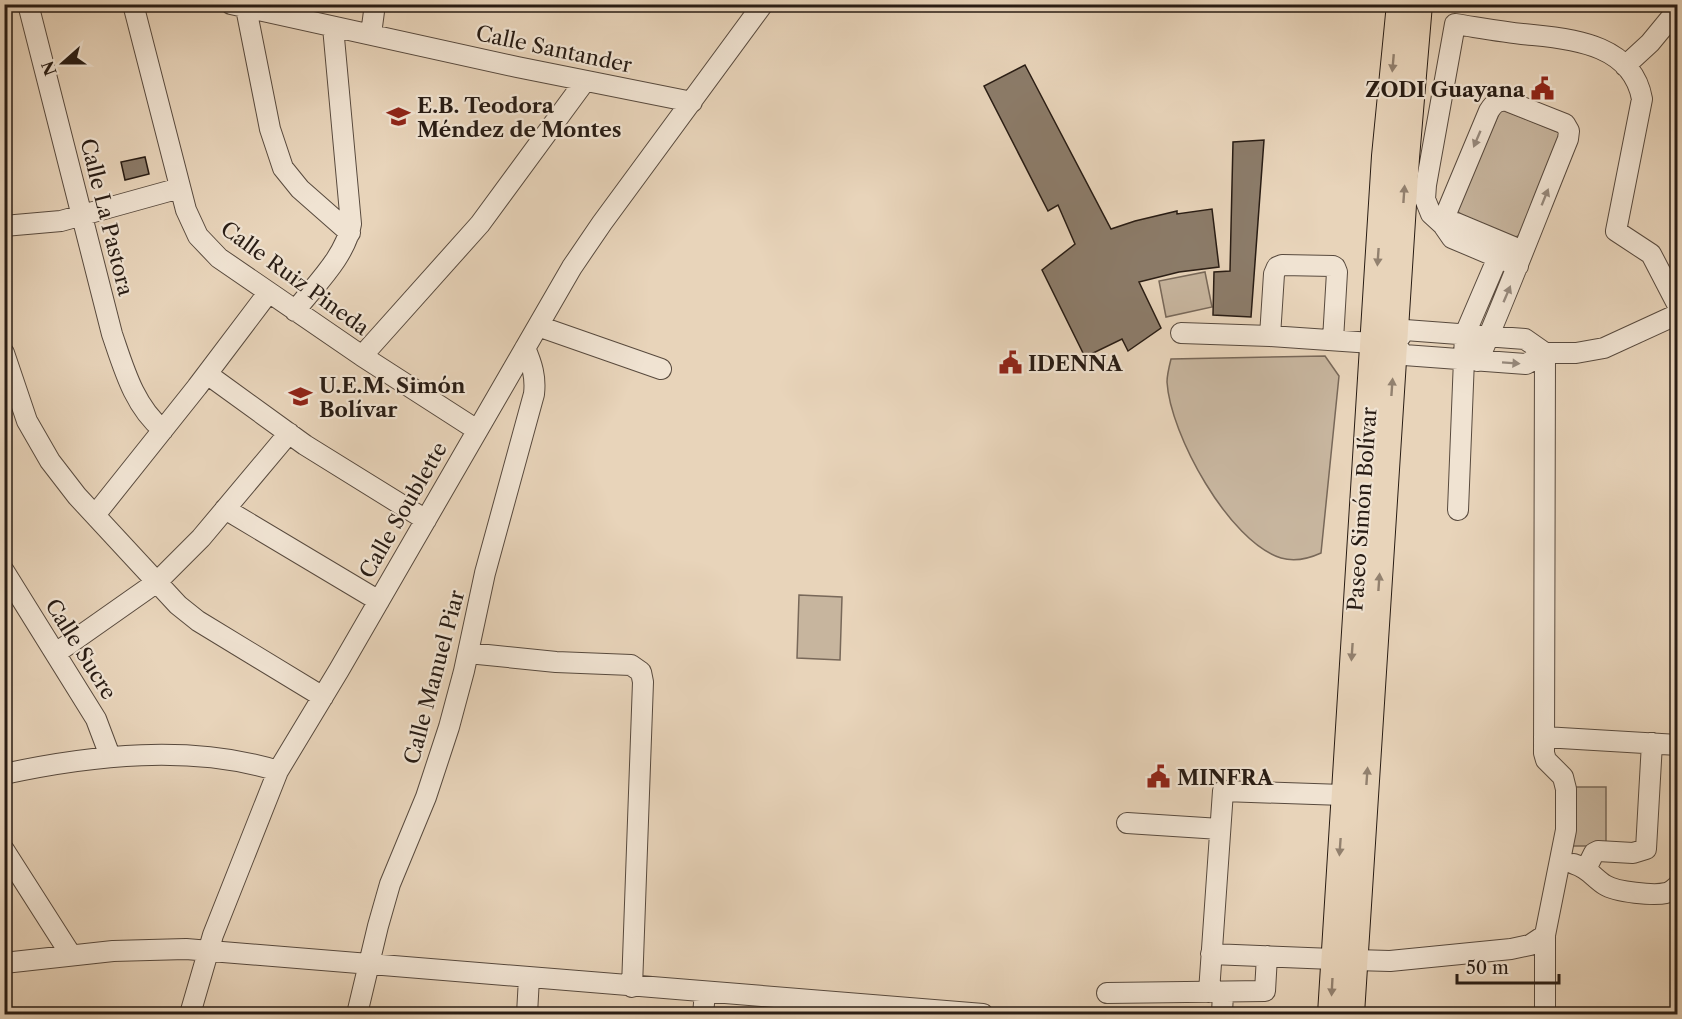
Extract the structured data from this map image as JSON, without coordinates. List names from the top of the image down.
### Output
{
  "streets": {
    "main road": ["Paseo Simón Bolívar"],
    "street": [
      "Calle Santander",
      "Calle La Pastora",
      "Calle Ruiz Pineda",
      "Calle Soublette",
      "Calle Sucre",
      "Calle Manuel Piar"
    ]
  },
  "crossings": [
    ["Calle Santander", "Calle Soublette"],
    ["Calle Ruiz Pineda", "Calle Soublette"],
    ["Calle Soublette", "Calle Manuel Piar"]
  ],
  "places": {
    "public building": ["ZODI Guayana", "IDENNA", "MINFRA"],
    "school or university": ["E.B. Teodora Méndez de Montes", "U.E.M. Simón Bolívar"]
  },
  "scale_bar": "50 m",
  "north": "left"
}
